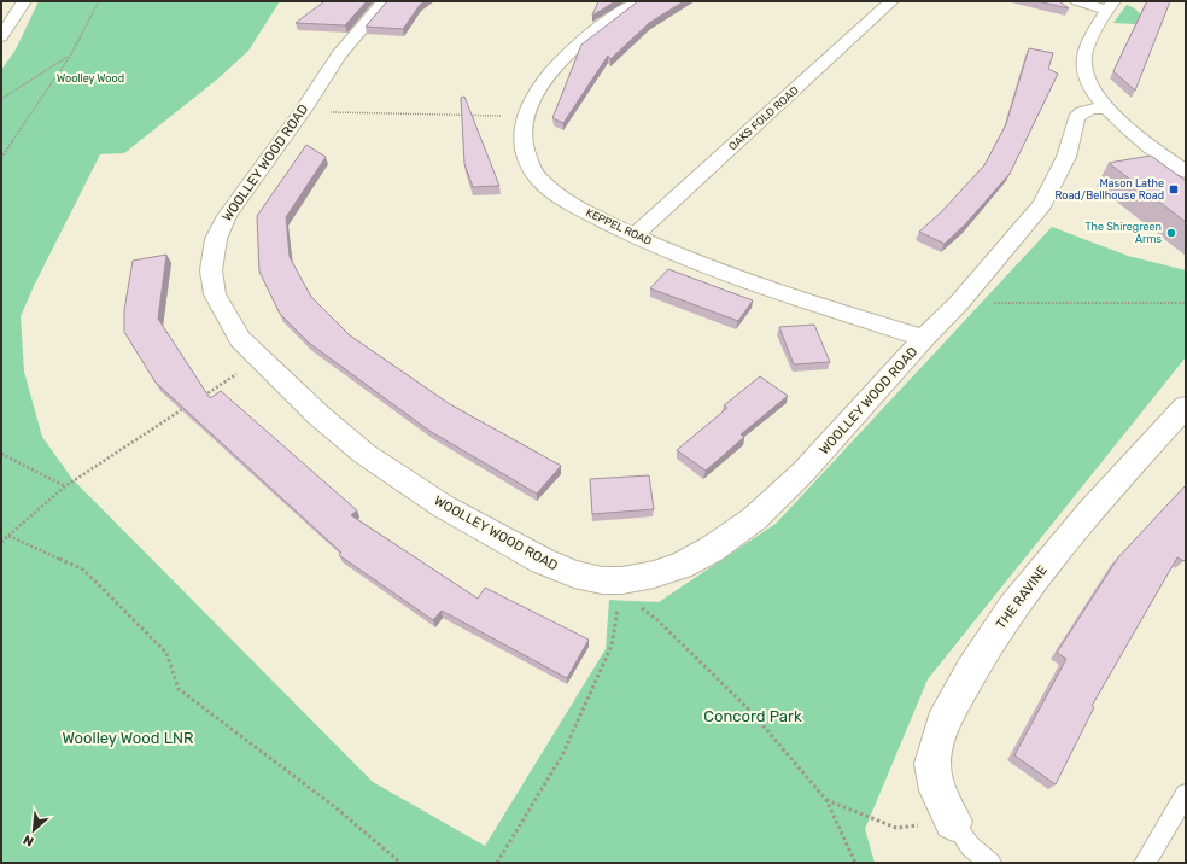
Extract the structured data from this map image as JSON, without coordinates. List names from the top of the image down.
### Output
{
  "streets": {
    "street": [
      "OAKS FOLD ROAD",
      "WOOLLEY WOOD ROAD",
      "KEPPEL ROAD",
      "THE RAVINE"
    ]
  },
  "crossings": [
    ["OAKS FOLD ROAD", "KEPPEL ROAD"],
    ["WOOLLEY WOOD ROAD", "KEPPEL ROAD"]
  ],
  "parks": ["Woolley Wood", "Concord Park", "Woolley Wood LNR"],
  "places": {
    "transit": ["Mason Lathe Road/Bellhouse Road"],
    "other": ["The Shiregreen Arms"]
  },
  "north": "bottom left"
}
